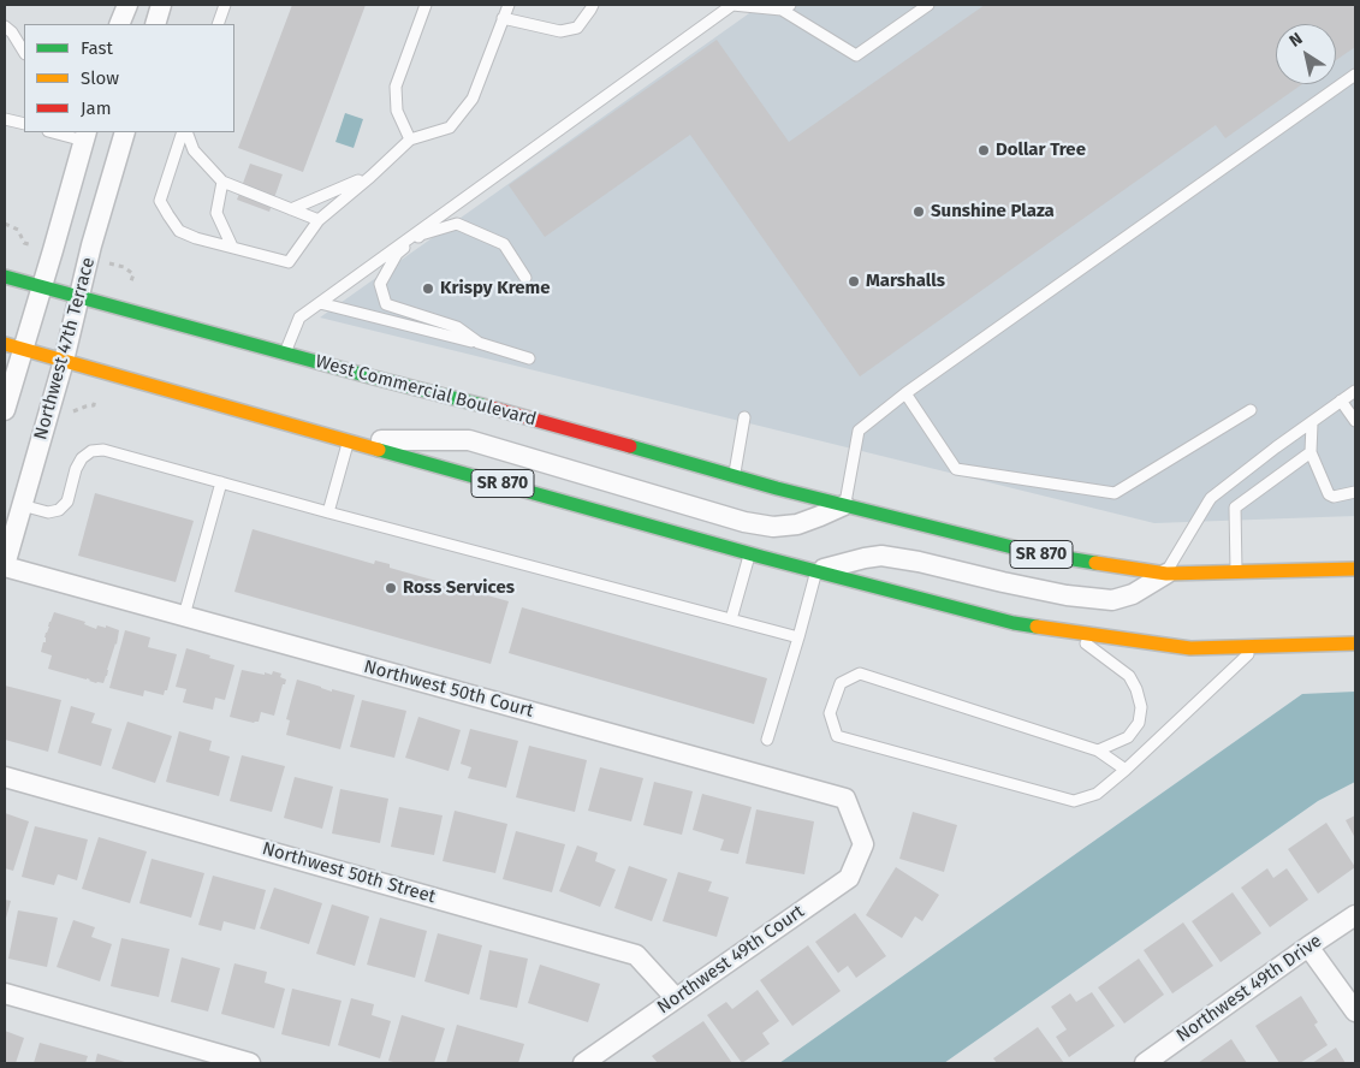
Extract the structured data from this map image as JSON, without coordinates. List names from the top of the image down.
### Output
{
  "streets": {
    "highway": ["West Commercial Boulevard", "SR 870"],
    "street": [
      "Northwest 47th Terrace",
      "Northwest 50th Court",
      "Northwest 50th Street",
      "Northwest 49th Court",
      "Northwest 49th Drive"
    ]
  },
  "crossings": [
    ["Northwest 47th Terrace", "West Commercial Boulevard"],
    ["Northwest 47th Terrace", "Northwest 50th Court"],
    ["Northwest 50th Court", "Northwest 49th Court"],
    ["Northwest 50th Street", "Northwest 49th Court"]
  ],
  "places": [
    "Dollar Tree",
    "Sunshine Plaza",
    "Marshalls",
    "Krispy Kreme",
    "Ross Services"
  ],
  "legend": ["Fast", "Slow", "Jam"],
  "north": "top left"
}
